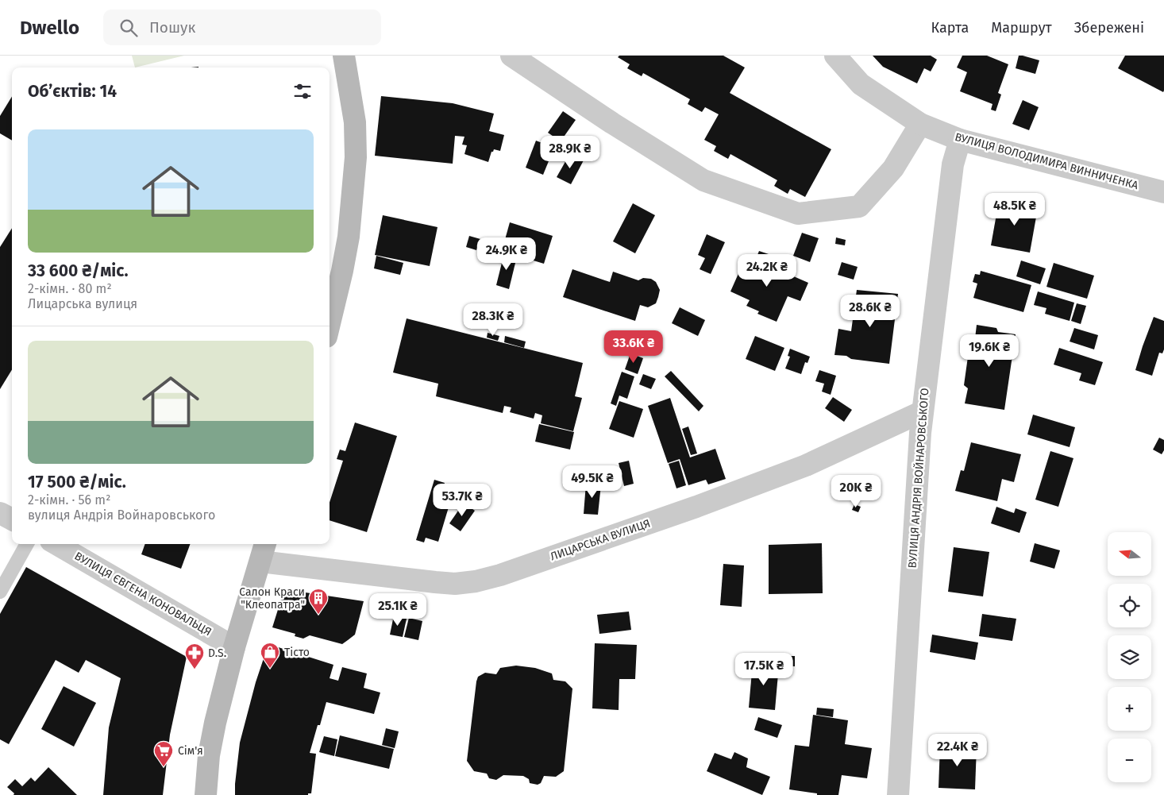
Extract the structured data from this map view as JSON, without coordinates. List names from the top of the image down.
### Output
{
  "streets": {
    "street": [
      "ВУЛИЦЯ ВОЛОДИМИРА ВИННИЧЕНКА",
      "ВУЛИЦЯ АНДРІЯ ВОЙНАРОВСЬКОГО",
      "ЛИЦАРСЬКА ВУЛИЦЯ",
      "ВУЛИЦЯ ЄВГЕНА КОНОВАЛЬЦЯ"
    ]
  },
  "crossings": [
    ["ВУЛИЦЯ ВОЛОДИМИРА ВИННИЧЕНКА", "ВУЛИЦЯ АНДРІЯ ВОЙНАРОВСЬКОГО"],
    ["ВУЛИЦЯ АНДРІЯ ВОЙНАРОВСЬКОГО", "ЛИЦАРСЬКА ВУЛИЦЯ"]
  ],
  "places": {
    "building": ["Салон Краси \"Клеопатра\""],
    "shop": ["Тісто"],
    "pharmacy": ["D.S."],
    "supermarket": ["Сім'я"]
  },
  "north": "left",
  "page": {
    "header": "Dwello",
    "search": "Пошук",
    "nav": ["Карта", "Маршрут", "Збережені"],
    "heading": "Об’єктів: 14",
    "list": [
      {
        "name": "33 600 ₴/міс.",
        "note": "2-кімн. · 80 m² · Лицарська вулиця"
      },
      {
        "name": "17 500 ₴/міс.",
        "note": "2-кімн. · 56 m² · вулиця Андрія Войнаровського"
      }
    ],
    "price": [
      "28.9K ₴",
      "48.5K ₴",
      "24.9K ₴",
      "24.2K ₴",
      "28.6K ₴",
      "28.3K ₴",
      "33.6K ₴",
      "19.6K ₴",
      "49.5K ₴",
      "20K ₴",
      "53.7K ₴",
      "25.1K ₴",
      "17.5K ₴",
      "22.4K ₴"
    ],
    "map_buttons": ["+", "−"]
  }
}
